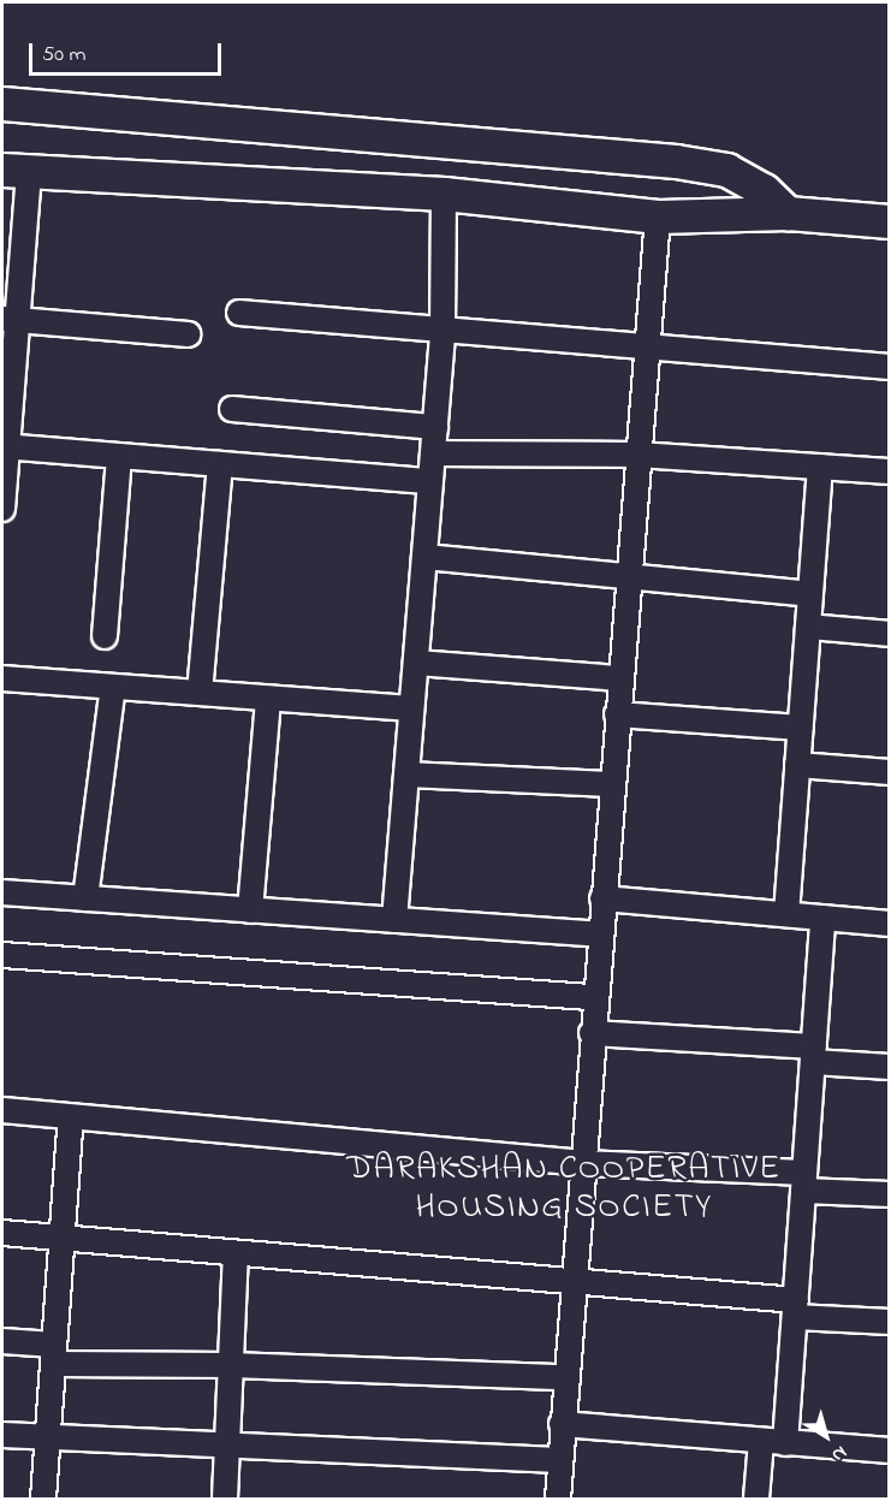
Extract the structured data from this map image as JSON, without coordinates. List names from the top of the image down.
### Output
{
  "districts": ["DARAKSHAN COOPERATIVE HOUSING SOCIETY"],
  "scale_bar": "50 m",
  "north": "bottom right"
}
